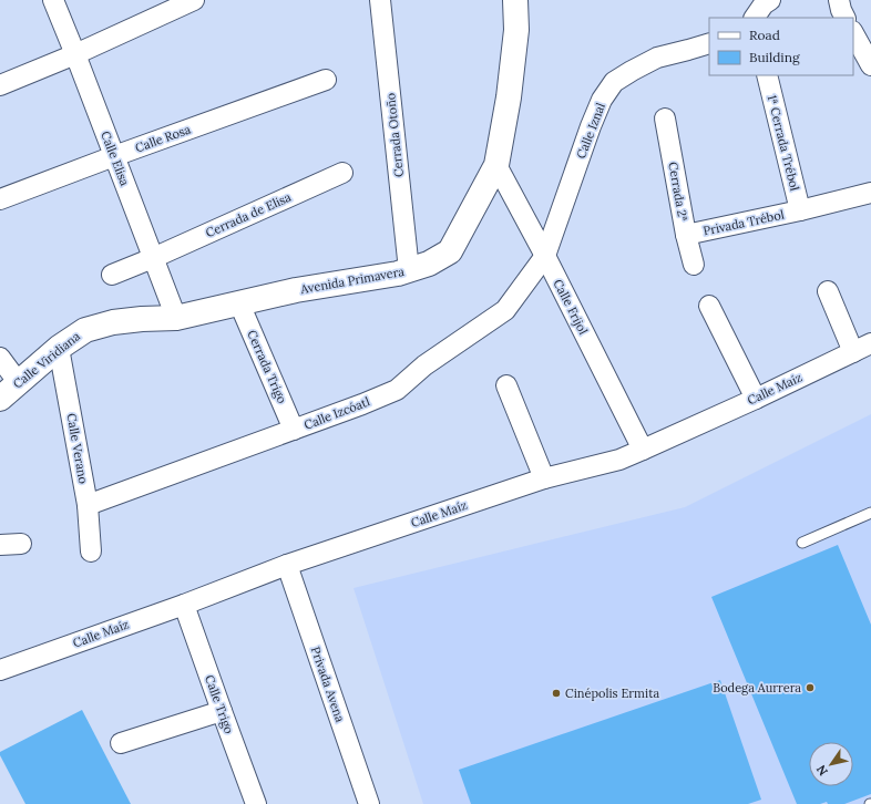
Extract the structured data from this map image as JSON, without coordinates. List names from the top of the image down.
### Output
{
  "streets": {
    "street": [
      "Calle Iznal",
      "Cerrada Otoño",
      "Calle Rosa",
      "1ª Cerrada Trébol",
      "Calle Elisa",
      "Cerrada 2ª",
      "Cerrada de Elisa",
      "Privada Trébol",
      "Avenida Primavera",
      "Calle Frijol",
      "Calle Viridiana",
      "Cerrada Trigo",
      "Calle Maíz",
      "Calle Izcóatl",
      "Calle Verano",
      "Privada Avena",
      "Calle Trigo"
    ]
  },
  "crossings": [
    ["Calle Iznal", "Calle Frijol"],
    ["Calle Iznal", "Calle Izcóatl"],
    ["Cerrada Otoño", "Avenida Primavera"],
    ["Calle Rosa", "Calle Elisa"],
    ["1ª Cerrada Trébol", "Privada Trébol"],
    ["Calle Elisa", "Cerrada de Elisa"],
    ["Calle Elisa", "Avenida Primavera"],
    ["Calle Elisa", "Calle Viridiana"],
    ["Cerrada 2ª", "Privada Trébol"],
    ["Avenida Primavera", "Calle Frijol"],
    ["Avenida Primavera", "Calle Viridiana"],
    ["Avenida Primavera", "Cerrada Trigo"],
    ["Calle Frijol", "Calle Maíz"],
    ["Calle Frijol", "Calle Izcóatl"],
    ["Calle Viridiana", "Calle Verano"],
    ["Cerrada Trigo", "Calle Izcóatl"],
    ["Calle Maíz", "Privada Avena"],
    ["Calle Maíz", "Calle Trigo"],
    ["Calle Izcóatl", "Calle Verano"]
  ],
  "places": ["Bodega Aurrera", "Cinépolis Ermita"],
  "legend": ["Road", "Building"],
  "north": "bottom left"
}
